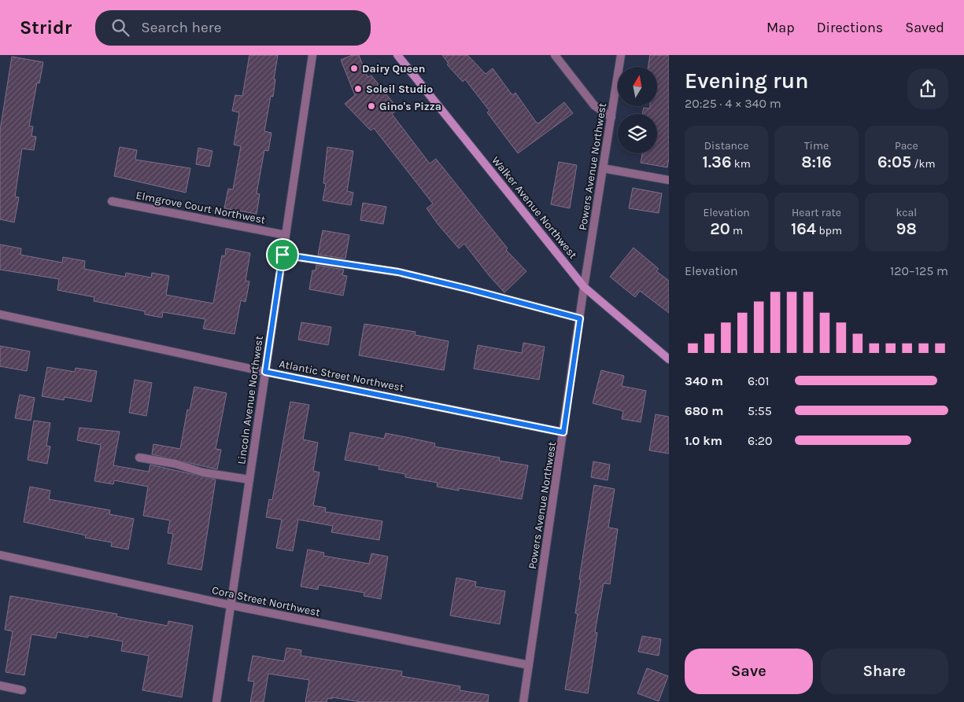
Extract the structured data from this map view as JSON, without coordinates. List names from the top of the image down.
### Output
{
  "streets": {
    "main road": ["Walker Avenue Northwest"],
    "street": [
      "Powers Avenue Northwest",
      "Elmgrove Court Northwest",
      "Atlantic Street Northwest",
      "Lincoln Avenue Northwest",
      "Cora Street Northwest"
    ]
  },
  "crossings": [
    ["Powers Avenue Northwest", "Walker Avenue Northwest"],
    ["Powers Avenue Northwest", "Atlantic Street Northwest"],
    ["Powers Avenue Northwest", "Cora Street Northwest"],
    ["Elmgrove Court Northwest", "Lincoln Avenue Northwest"],
    ["Atlantic Street Northwest", "Lincoln Avenue Northwest"],
    ["Lincoln Avenue Northwest", "Cora Street Northwest"]
  ],
  "places": ["Dairy Queen", "Soleil Studio", "Gino's Pizza"],
  "north": "top",
  "page": {
    "header": "Stridr",
    "search": "Search here",
    "nav": ["Map", "Directions", "Saved"],
    "heading": ["Evening run", "20:25 · 4 × 340 m"],
    "stats": [
      ["Distance", "1.36 km"],
      ["Time", "8:16"],
      ["Pace", "6:05 /km"],
      ["Elevation", "20 m"],
      ["Heart rate", "164 bpm"],
      ["kcal", "98"]
    ],
    "chart": ["Elevation", "120–125 m"],
    "list": [
      {
        "name": "340 m",
        "note": "6:01"
      },
      {
        "name": "680 m",
        "note": "5:55"
      },
      {
        "name": "1.0 km",
        "note": "6:20"
      }
    ],
    "buttons": ["Save", "Share"]
  }
}
